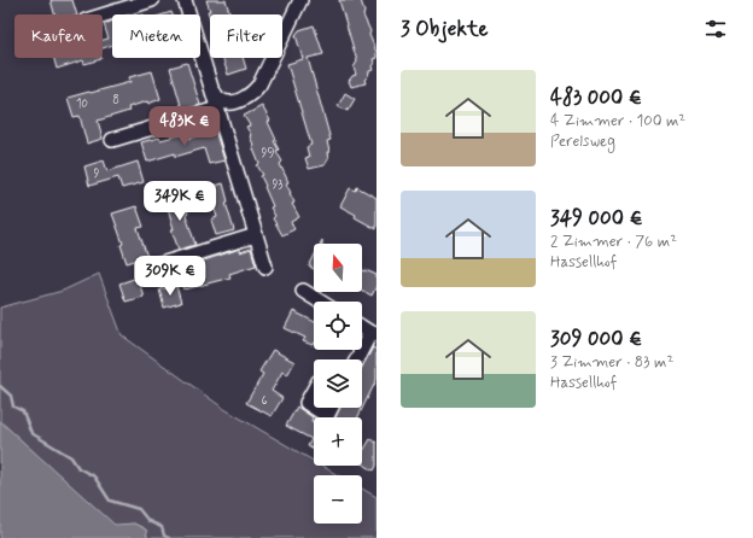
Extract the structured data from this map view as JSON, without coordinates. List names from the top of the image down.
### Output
{
  "house_numbers": [
    "8",
    "10",
    "99",
    "9",
    "93",
    "6"
  ],
  "north": "top",
  "page": {
    "heading": "3 Objekte",
    "chip": ["Kaufen", "Mieten", "Filter"],
    "list": [
      {
        "name": "483 000 €",
        "note": "4 Zimmer · 100 m² · Perelsweg"
      },
      {
        "name": "349 000 €",
        "note": "2 Zimmer · 76 m² · Hassellhof"
      },
      {
        "name": "309 000 €",
        "note": "3 Zimmer · 83 m² · Hassellhof"
      }
    ],
    "price": ["483K €", "349K €", "309K €"],
    "map_buttons": ["+", "−"]
  }
}
